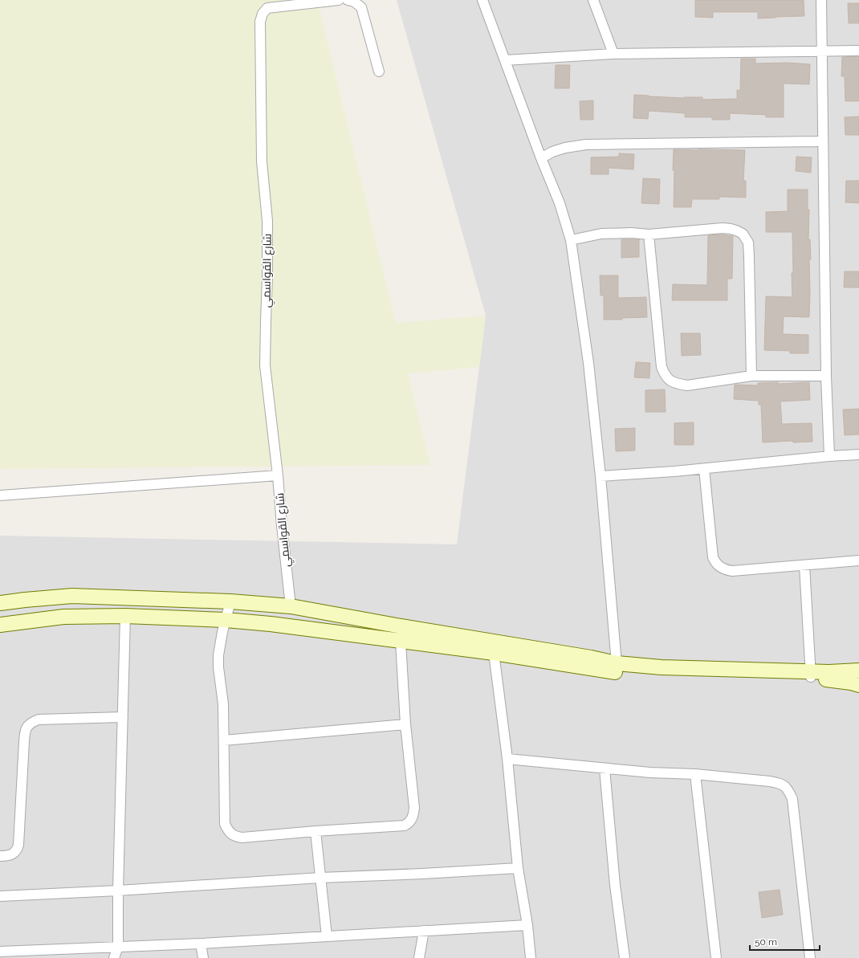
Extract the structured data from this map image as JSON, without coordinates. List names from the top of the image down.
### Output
{
  "streets": {
    "street": ["شارع القواسمي"]
  },
  "scale_bar": "50 m"
}
